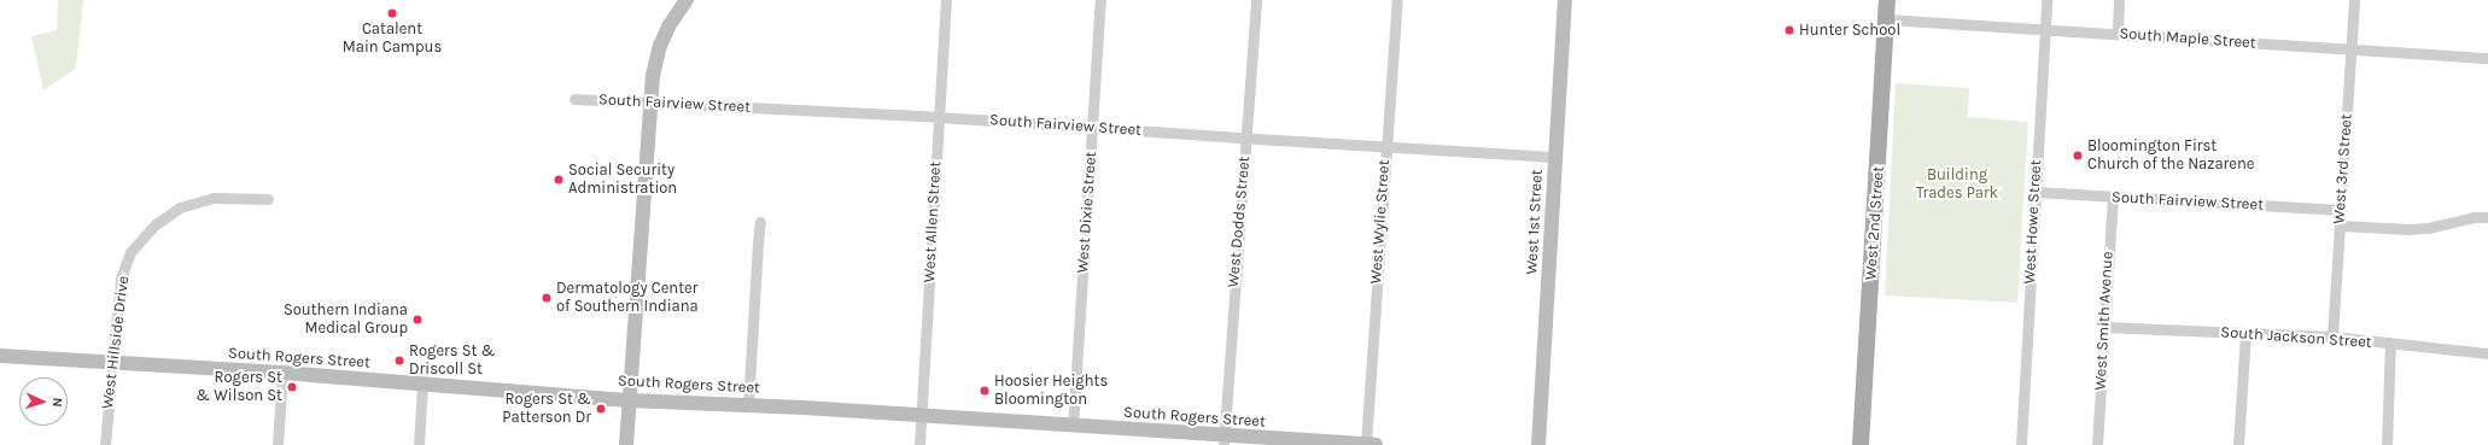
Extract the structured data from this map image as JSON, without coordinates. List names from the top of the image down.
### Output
{
  "streets": {
    "main road": ["West 2nd Street"],
    "street": [
      "South Maple Street",
      "South Fairview Street",
      "West 3rd Street",
      "West Dixie Street",
      "West Allen Street",
      "West Dodds Street",
      "West Wylie Street",
      "West 1st Street",
      "West Howe Street",
      "West Smith Avenue",
      "South Jackson Street",
      "West Hillside Drive",
      "South Rogers Street"
    ]
  },
  "crossings": [
    ["South Maple Street", "West 3rd Street"],
    ["South Maple Street", "West Howe Street"],
    ["South Maple Street", "West 2nd Street"],
    ["South Fairview Street", "West 3rd Street"],
    ["South Fairview Street", "West Dixie Street"],
    ["South Fairview Street", "West Allen Street"],
    ["South Fairview Street", "West Dodds Street"],
    ["South Fairview Street", "West Wylie Street"],
    ["South Fairview Street", "West 1st Street"],
    ["South Fairview Street", "West Howe Street"],
    ["South Fairview Street", "West Smith Avenue"],
    ["West 3rd Street", "South Jackson Street"],
    ["West Dixie Street", "South Rogers Street"],
    ["West Allen Street", "South Rogers Street"],
    ["West Dodds Street", "South Rogers Street"],
    ["West Wylie Street", "South Rogers Street"],
    ["West Smith Avenue", "South Jackson Street"],
    ["West Hillside Drive", "South Rogers Street"]
  ],
  "parks": ["Building Trades Park"],
  "places": [
    "Catalent Main Campus",
    "Hunter School",
    "Bloomington First Church of the Nazarene",
    "Social Security Administration",
    "Dermatology Center of Southern Indiana",
    "Southern Indiana Medical Group",
    "Rogers St & Driscoll St",
    "Rogers St & Wilson St",
    "Hoosier Heights Bloomington",
    "Rogers St & Patterson Dr"
  ],
  "north": "right"
}
